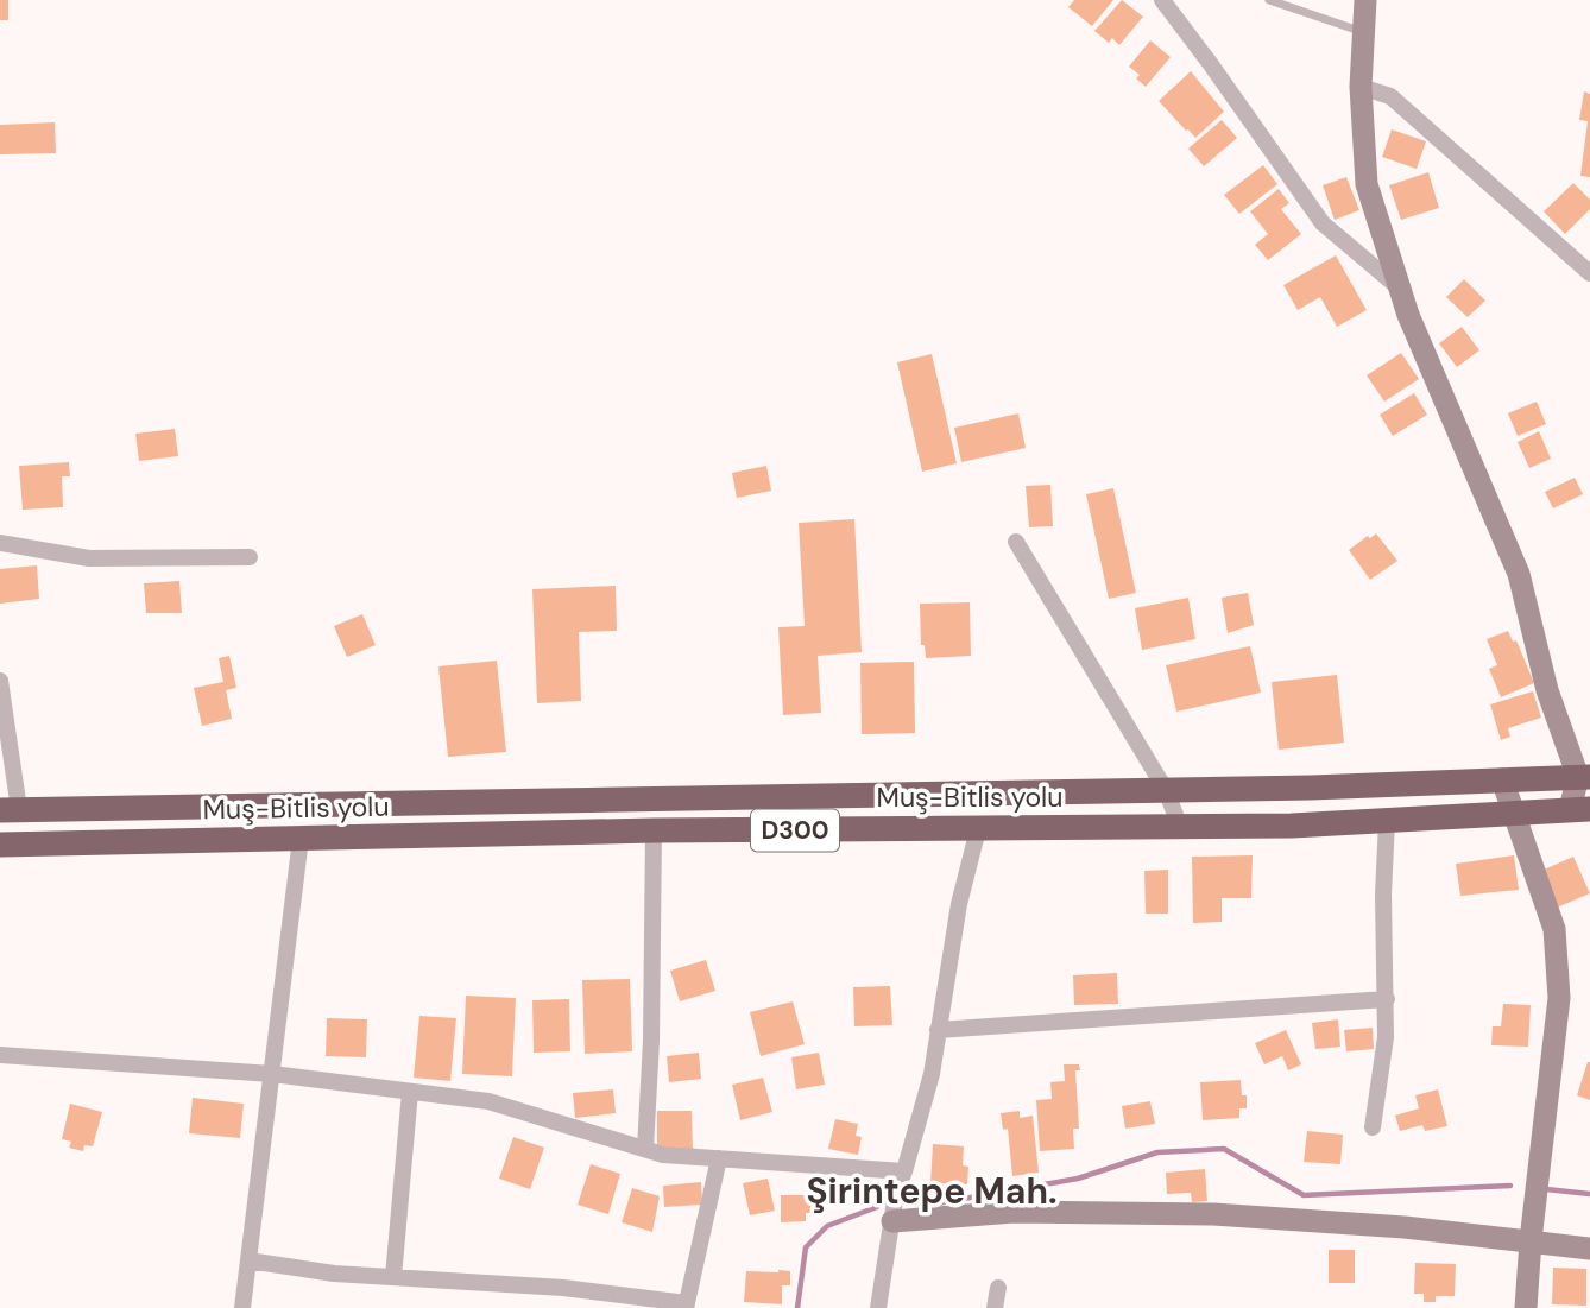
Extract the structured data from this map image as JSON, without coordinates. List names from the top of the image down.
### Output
{
  "streets": {
    "highway": ["Muş-Bitlis yolu", "D300"]
  },
  "districts": ["Şirintepe Mah."]
}
